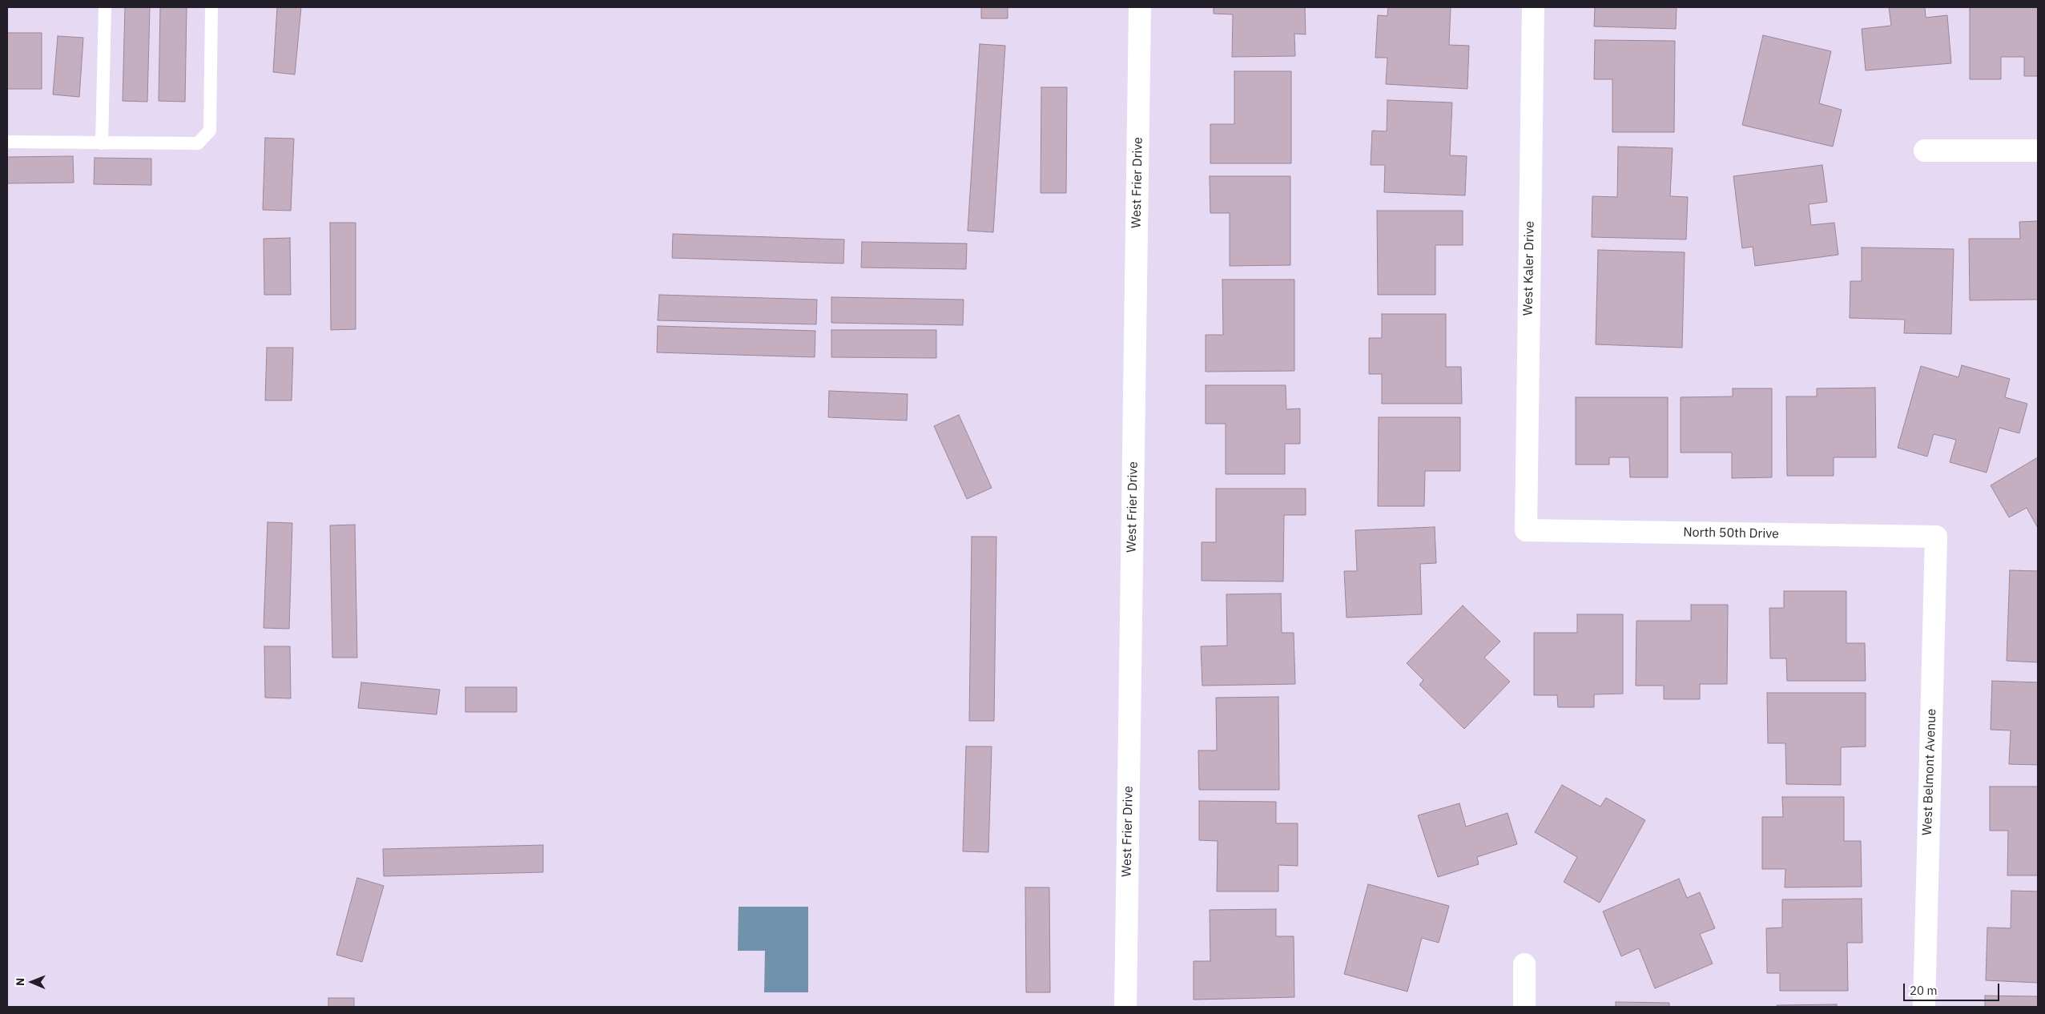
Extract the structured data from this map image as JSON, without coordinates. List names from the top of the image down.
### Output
{
  "streets": {
    "street": [
      "West Frier Drive",
      "West Kaler Drive",
      "North 50th Drive",
      "West Belmont Avenue"
    ]
  },
  "crossings": [
    ["West Kaler Drive", "North 50th Drive"],
    ["North 50th Drive", "West Belmont Avenue"]
  ],
  "scale_bar": "20 m",
  "north": "left"
}
